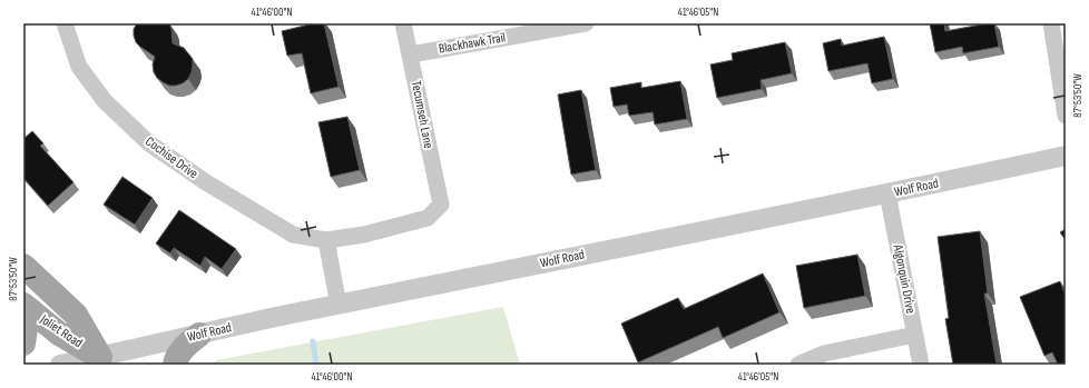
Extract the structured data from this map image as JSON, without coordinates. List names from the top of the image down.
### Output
{
  "streets": {
    "main road": ["Joliet Road"],
    "street": [
      "Blackhawk Trail",
      "Tecumseh Lane",
      "Cochise Drive",
      "Wolf Road",
      "Algonquin Drive"
    ]
  },
  "crossings": [
    ["Blackhawk Trail", "Tecumseh Lane"],
    ["Tecumseh Lane", "Cochise Drive"],
    ["Wolf Road", "Algonquin Drive"],
    ["Wolf Road", "Joliet Road"]
  ],
  "coordinates": ["41°46'00\"N", "41°46'05\"N", "87°53'50\"W"]
}
